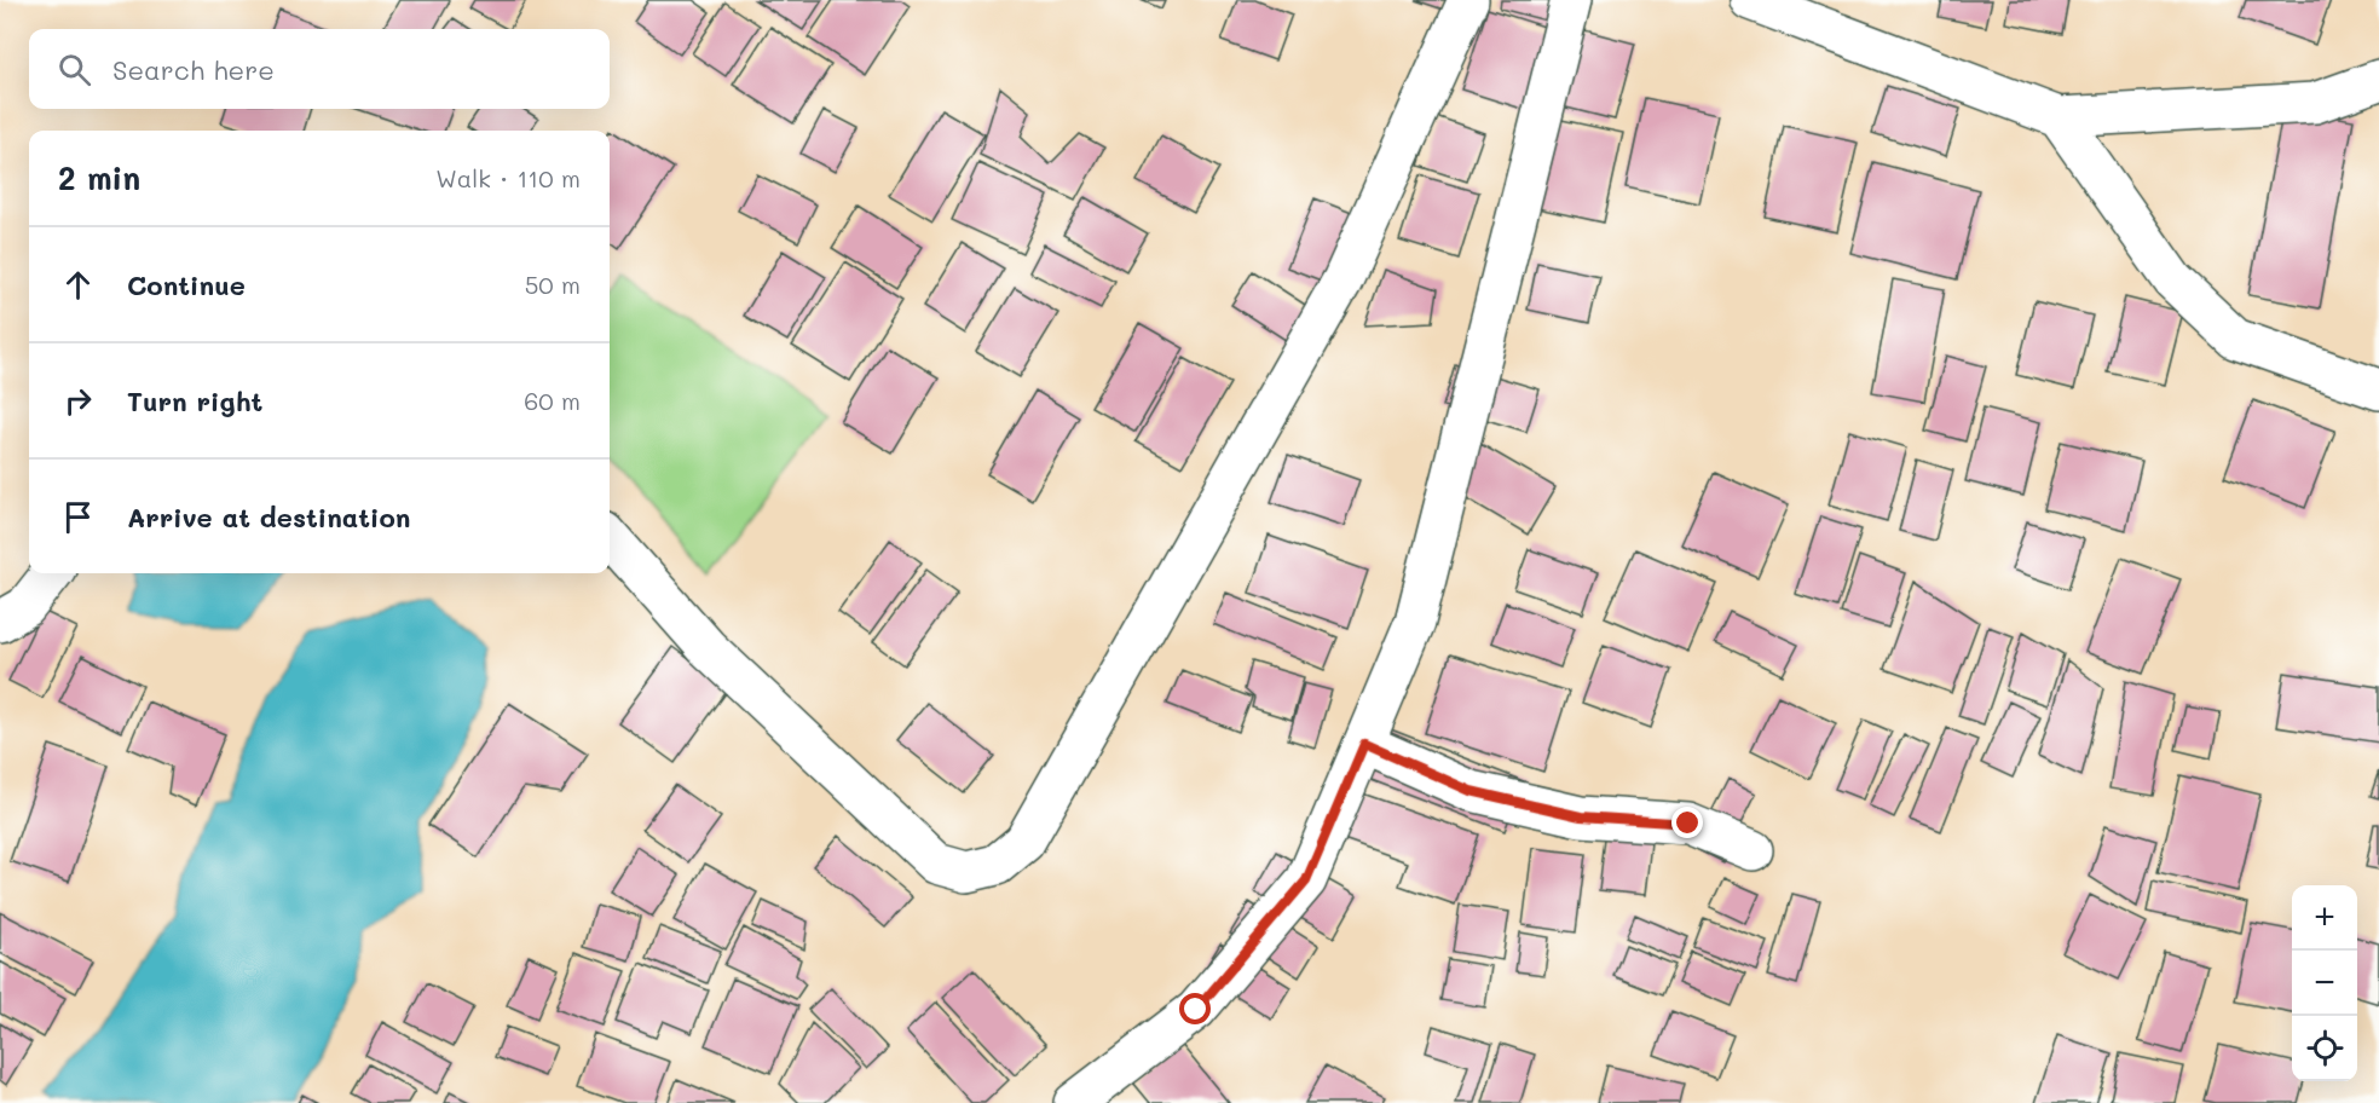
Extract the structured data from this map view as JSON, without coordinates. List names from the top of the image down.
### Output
{
  "page": {
    "search": "Search here",
    "heading": ["2 min", "Walk · 110 m"],
    "list": [
      ["Continue", "50 m"],
      ["Turn right", "60 m"],
      "Arrive at destination"
    ],
    "map_buttons": ["+", "−"]
  }
}
